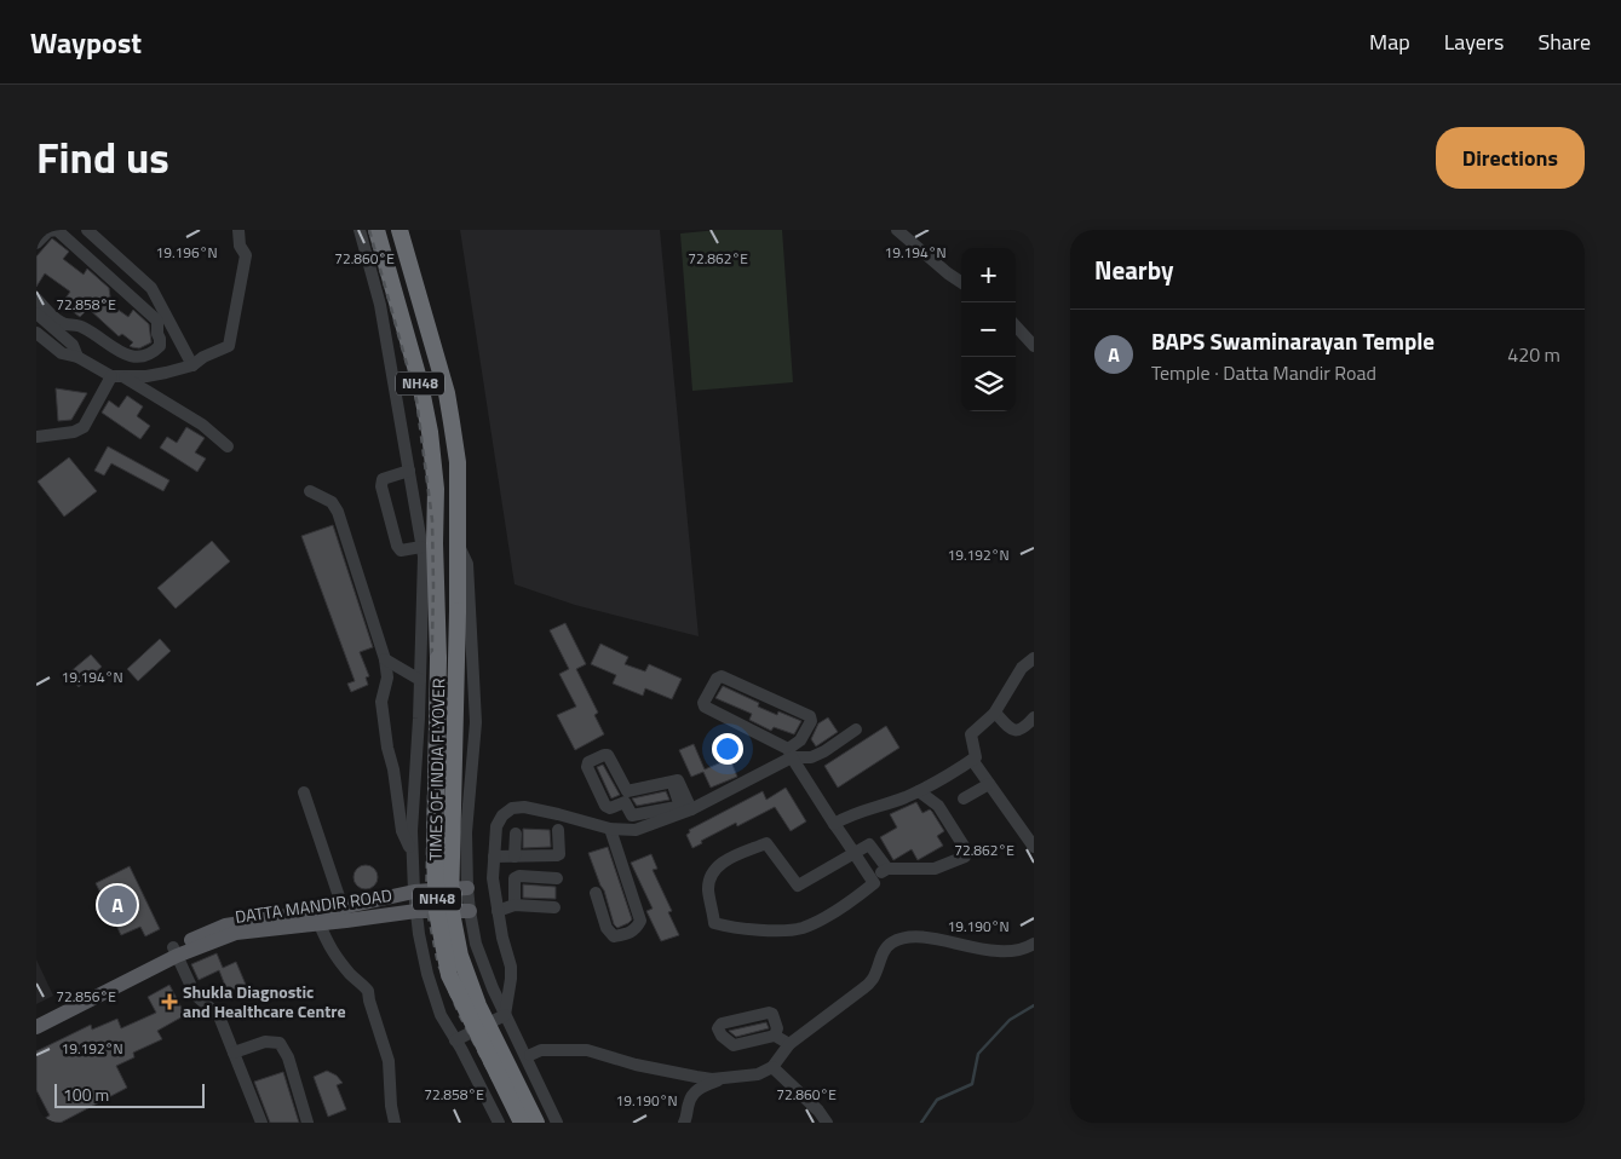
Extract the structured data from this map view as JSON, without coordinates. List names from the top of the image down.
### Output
{
  "streets": {
    "highway": ["NH48", "TIMES OF INDIA FLYOVER"],
    "main road": ["DATTA MANDIR ROAD"]
  },
  "crossings": [
    ["NH48", "TIMES OF INDIA FLYOVER"]
  ],
  "places": {
    "health": ["Shukla Diagnostic and Healthcare Centre"]
  },
  "scale_bar": "100 m",
  "page": {
    "header": "Waypost",
    "nav": ["Map", "Layers", "Share"],
    "title": "Find us",
    "buttons": "Directions",
    "heading": "Nearby",
    "map_buttons": ["+", "−"],
    "list": [
      {
        "mark": "A",
        "name": "BAPS Swaminarayan Temple",
        "note": "Temple · Datta Mandir Road",
        "value": "420 m"
      }
    ],
    "pins": "A",
    "scale": "100 m"
  },
  "coordinates": [
    "19.196°N",
    "19.194°N",
    "72.860°E",
    "72.862°E",
    "72.858°E",
    "19.192°N",
    "19.190°N",
    "72.856°E"
  ]
}
